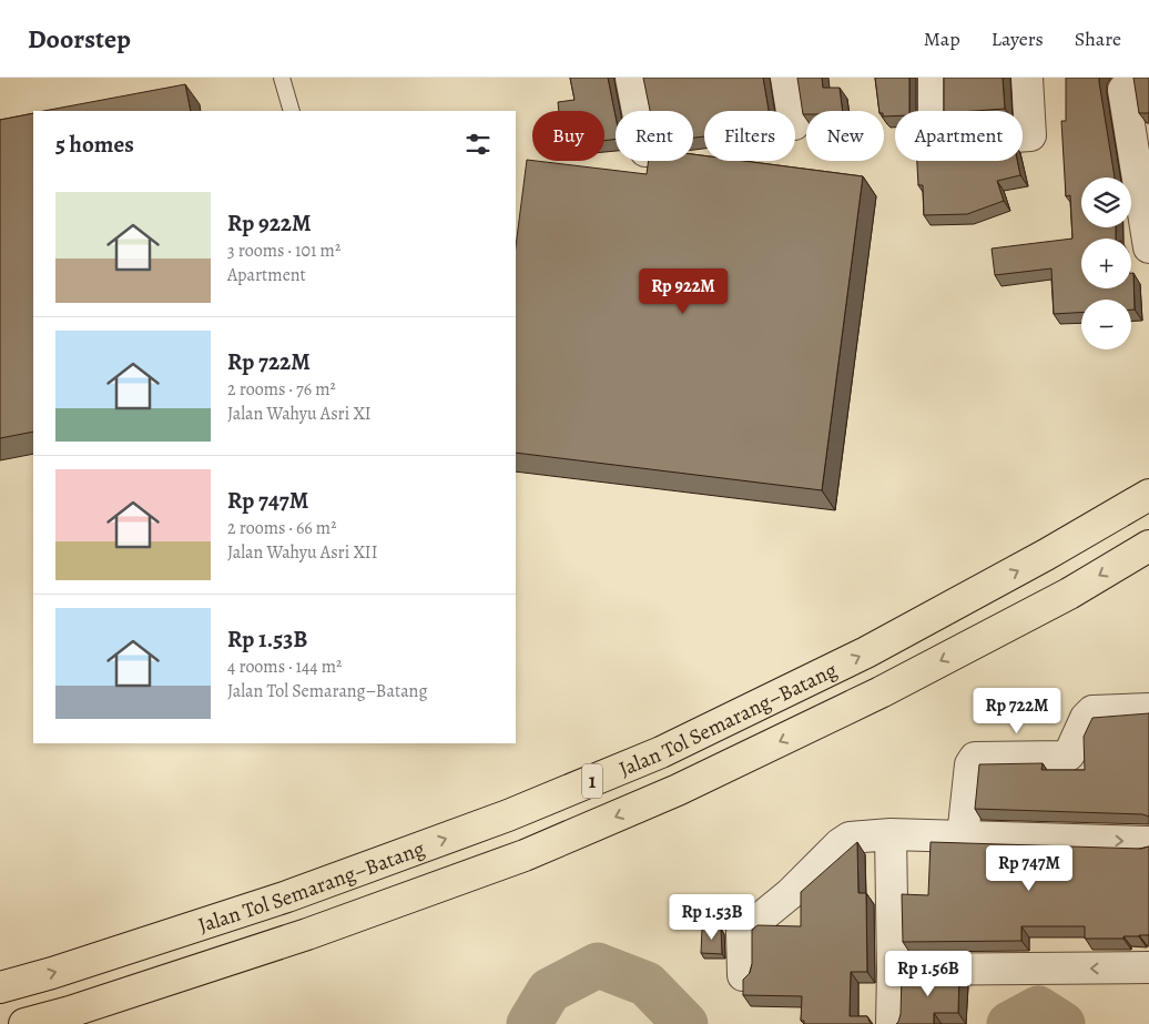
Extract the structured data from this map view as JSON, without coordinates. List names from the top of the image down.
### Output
{
  "streets": {
    "highway": ["Jalan Tol Semarang–Batang", "1"]
  },
  "page": {
    "header": "Doorstep",
    "nav": ["Map", "Layers", "Share"],
    "chip": [
      "Buy",
      "Rent",
      "Filters",
      "New",
      "Apartment"
    ],
    "heading": "5 homes",
    "map_buttons": ["+", "−"],
    "list": [
      {
        "name": "Rp 922M",
        "note": "3 rooms · 101 m² · Apartment"
      },
      {
        "name": "Rp 722M",
        "note": "2 rooms · 76 m² · Jalan Wahyu Asri XI"
      },
      {
        "name": "Rp 747M",
        "note": "2 rooms · 66 m² · Jalan Wahyu Asri XII"
      },
      {
        "name": "Rp 1.53B",
        "note": "4 rooms · 144 m² · Jalan Tol Semarang–Batang"
      }
    ],
    "price": [
      "Rp 922M",
      "Rp 722M",
      "Rp 747M",
      "Rp 1.53B",
      "Rp 1.56B"
    ]
  }
}
